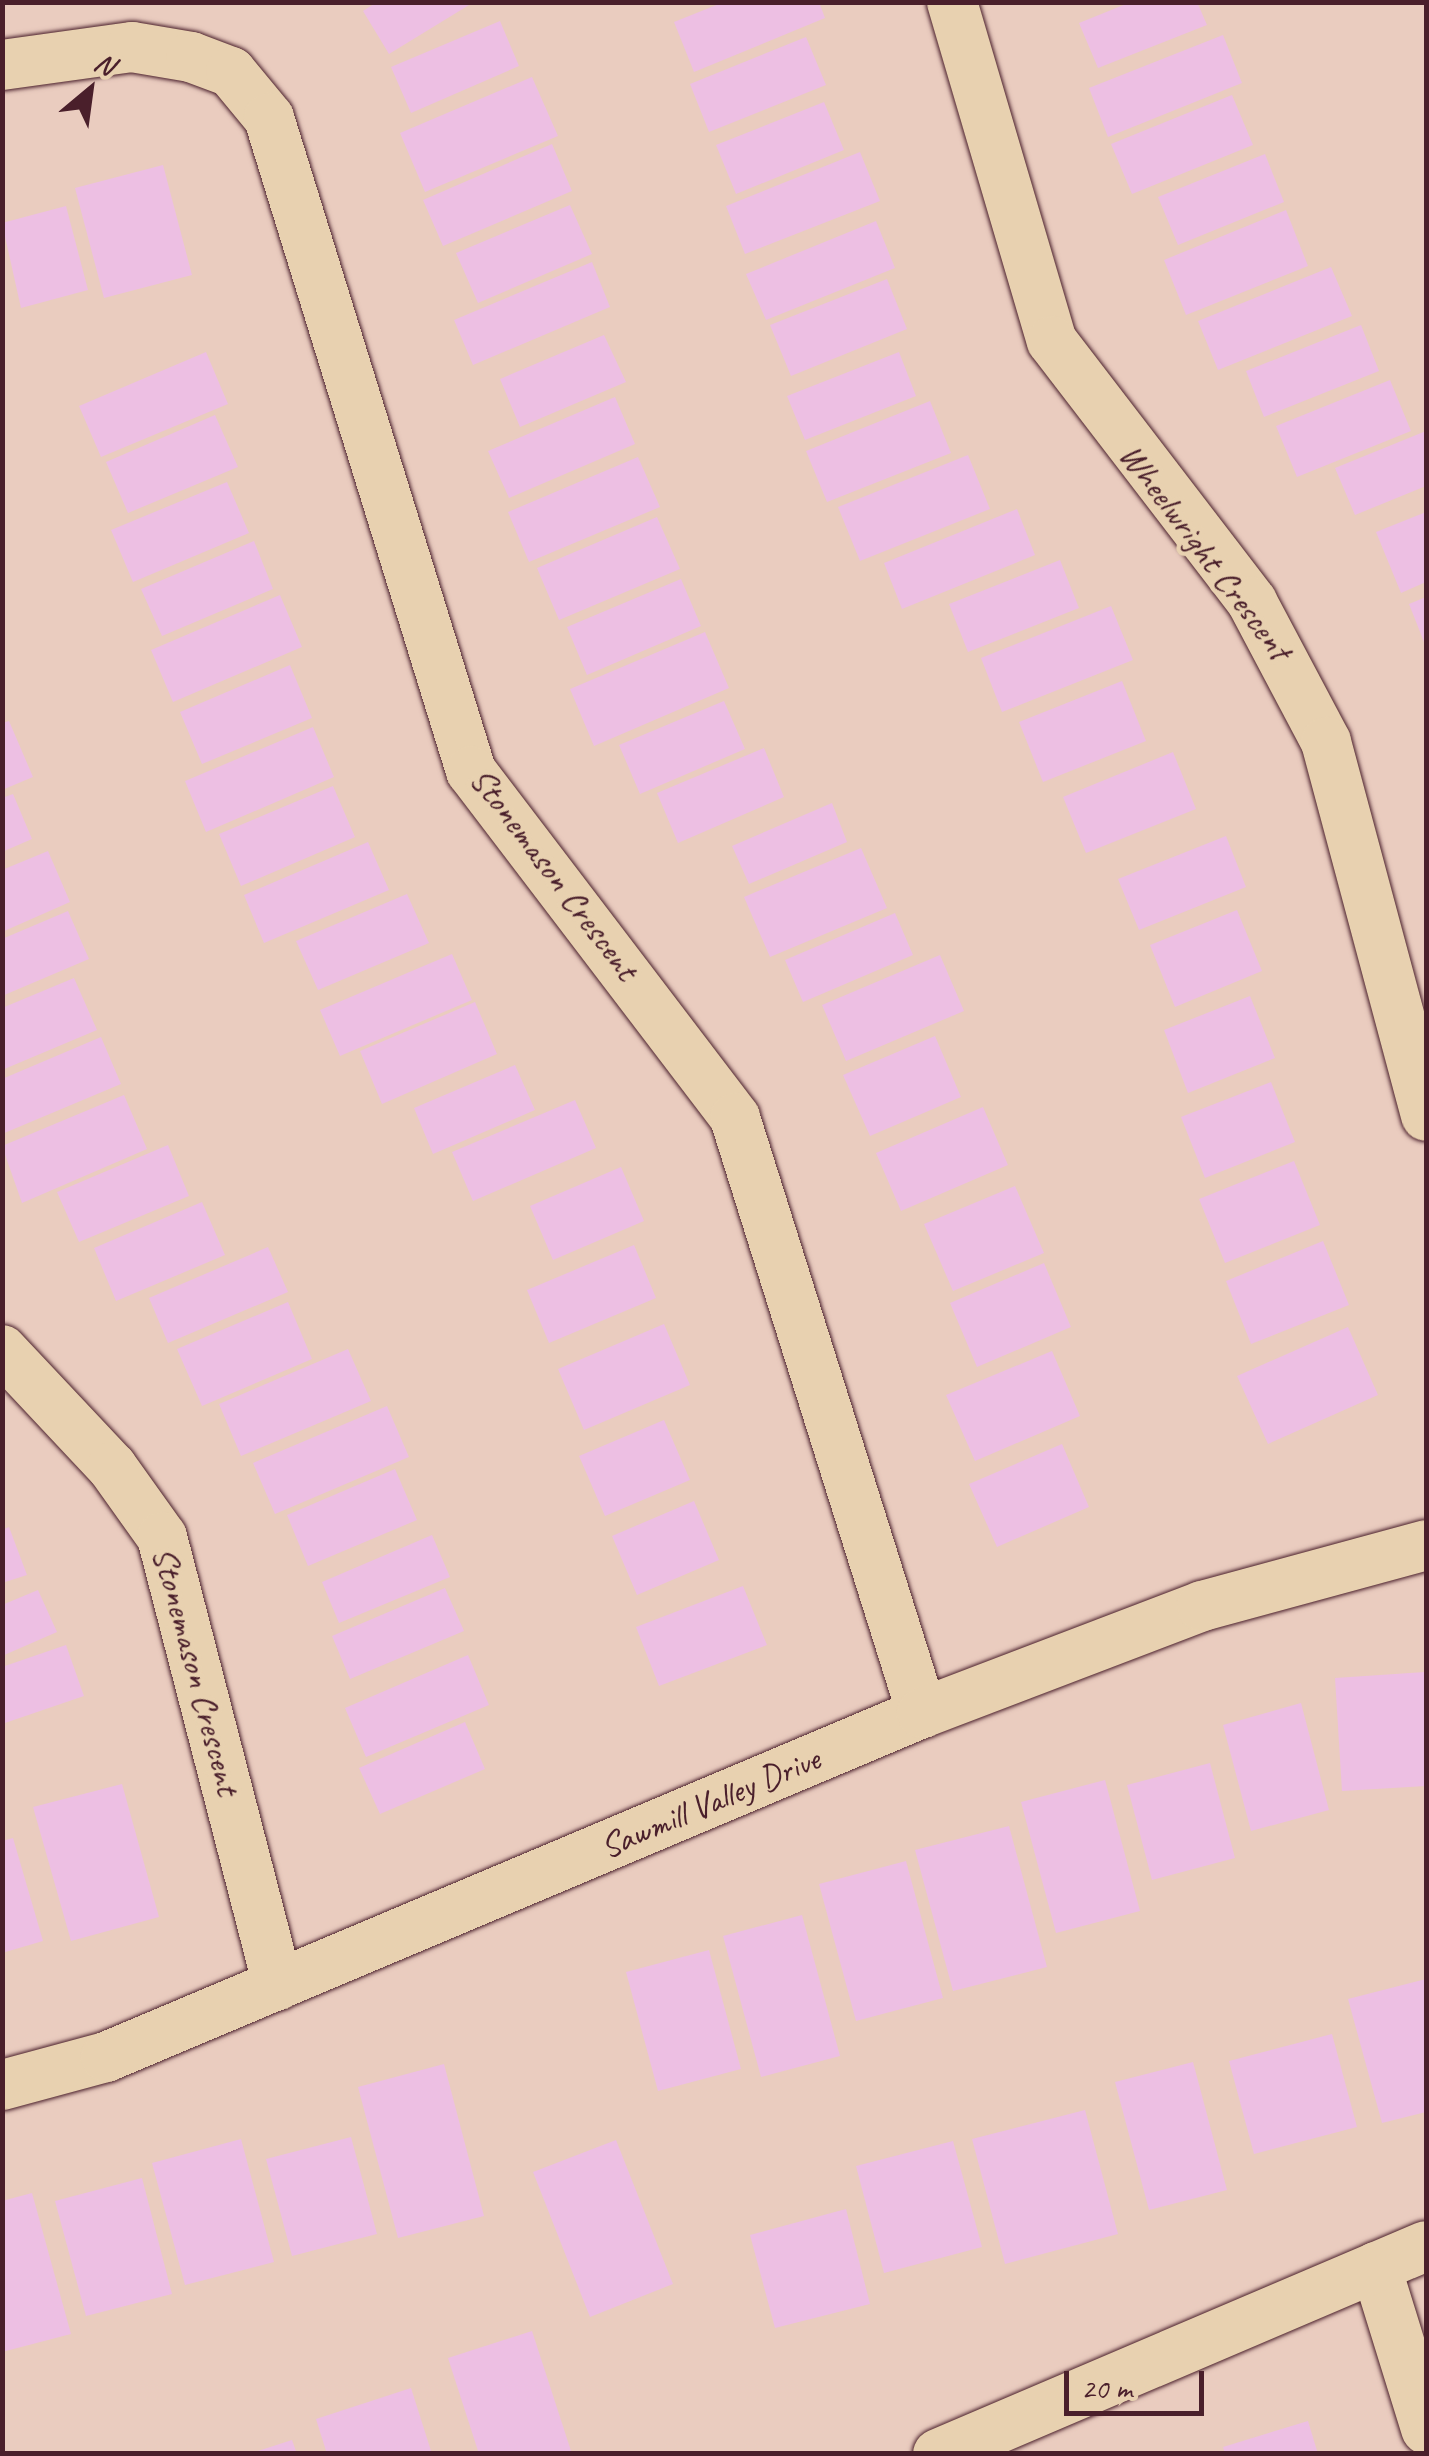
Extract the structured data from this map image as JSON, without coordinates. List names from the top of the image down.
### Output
{
  "streets": {
    "street": ["Wheelwright Crescent", "Stonemason Crescent", "Sawmill Valley Drive"]
  },
  "crossings": [
    ["Stonemason Crescent", "Sawmill Valley Drive"]
  ],
  "scale_bar": "20 m",
  "north": "top right"
}
